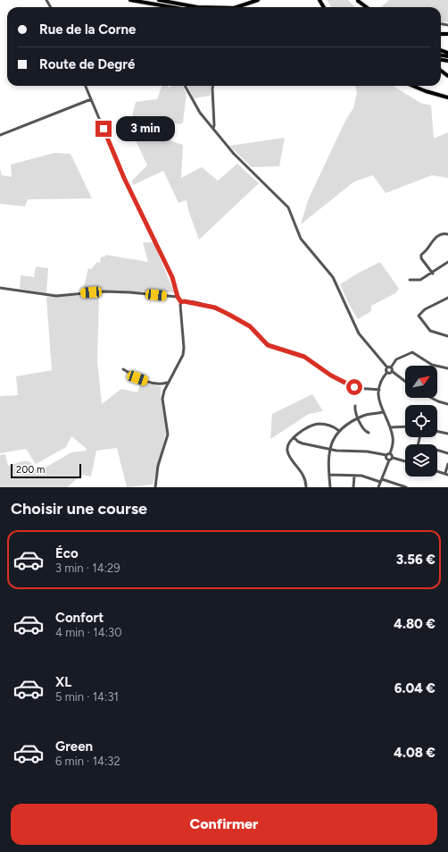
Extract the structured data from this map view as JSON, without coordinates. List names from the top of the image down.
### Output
{
  "scale_bar": "200 m",
  "north": "top right",
  "page": {
    "banner": ["Rue de la Corne", "Route de Degré"],
    "bubble": "3 min",
    "scale": "200 m",
    "heading": "Choisir une course",
    "list": [
      {
        "name": "Éco",
        "note": "3 min · 14:29",
        "value": "3.56 €"
      },
      {
        "name": "Confort",
        "note": "4 min · 14:30",
        "value": "4.80 €"
      },
      {
        "name": "XL",
        "note": "5 min · 14:31",
        "value": "6.04 €"
      },
      {
        "name": "Green",
        "note": "6 min · 14:32",
        "value": "4.08 €"
      }
    ],
    "buttons": "Confirmer"
  }
}
